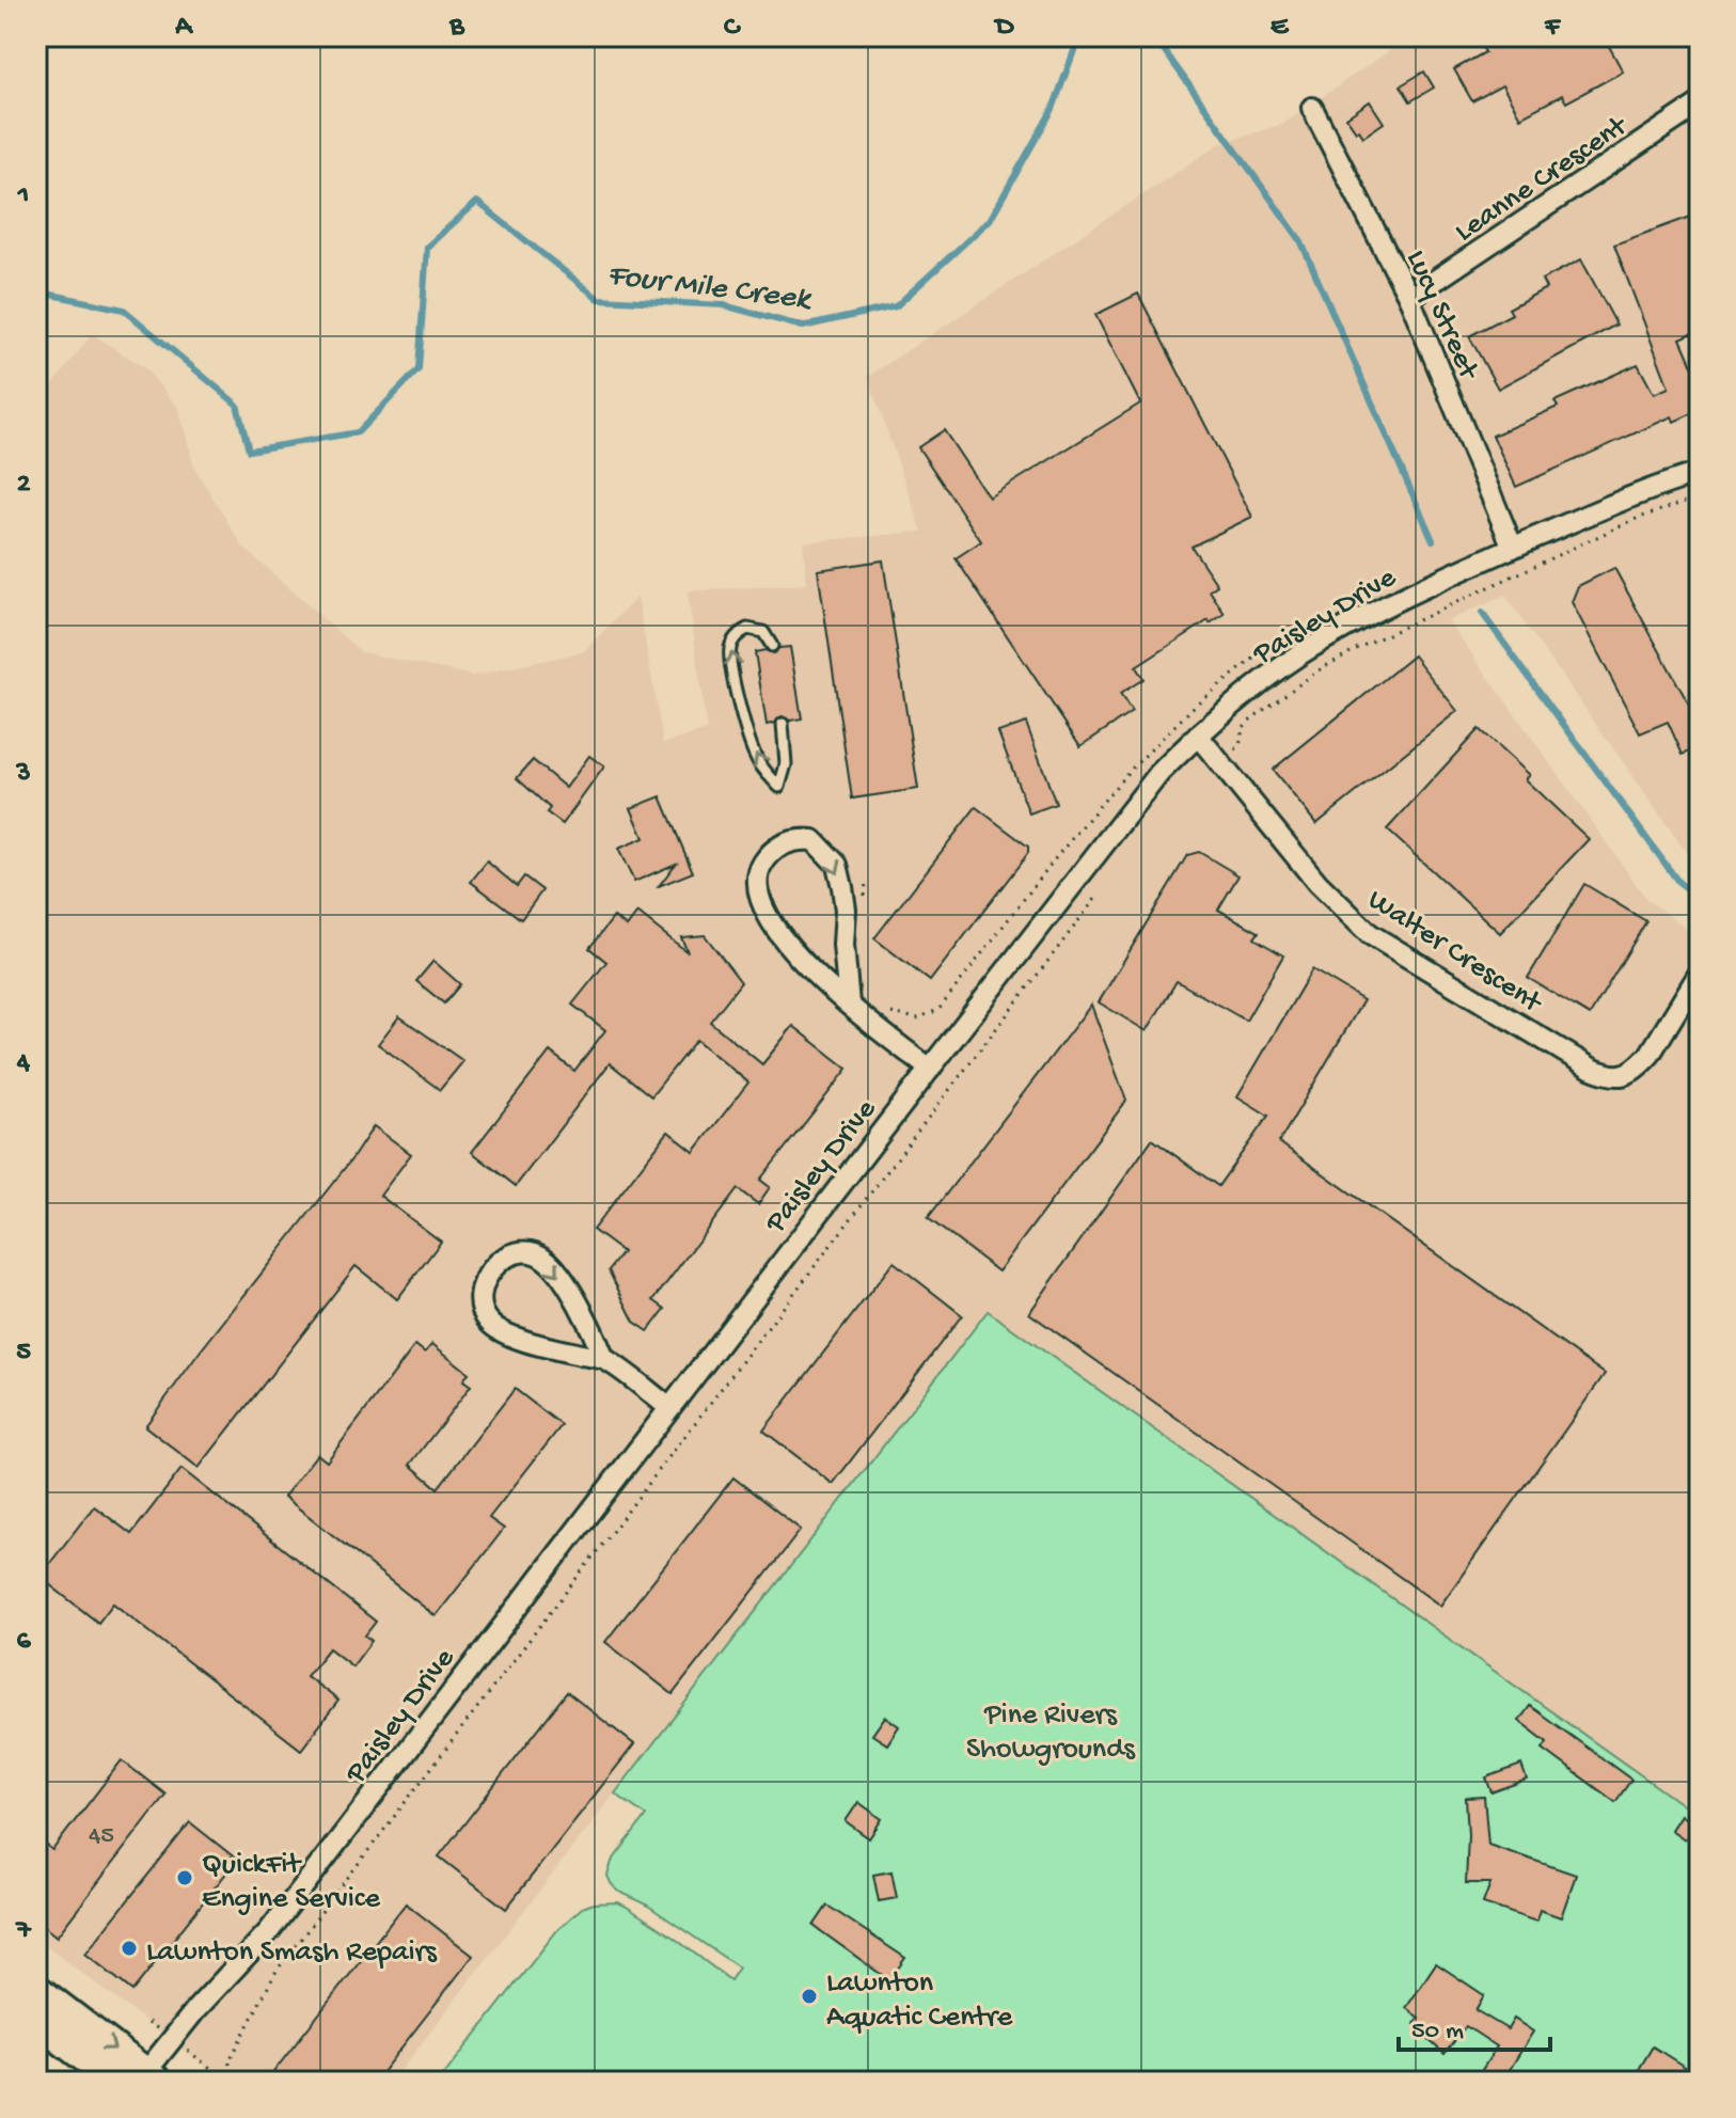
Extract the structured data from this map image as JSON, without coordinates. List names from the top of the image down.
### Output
{
  "streets": {
    "street": [
      "Leanne Crescent",
      "Lucy Street",
      "Paisley Drive",
      "Walter Crescent"
    ]
  },
  "crossings": [
    ["Leanne Crescent", "Lucy Street"],
    ["Lucy Street", "Paisley Drive"],
    ["Paisley Drive", "Walter Crescent"]
  ],
  "water": ["Four Mile Creek"],
  "parks": ["Pine Rivers Showgrounds"],
  "places": ["QuickFit Engine Service", "Lawnton Smash Repairs", "Lawnton Aquatic Centre"],
  "house_numbers": ["45"],
  "scale_bar": "50 m",
  "grid": {
    "columns": [
      "A",
      "B",
      "C",
      "D",
      "E",
      "F"
    ],
    "rows": [
      "1",
      "2",
      "3",
      "4",
      "5",
      "6",
      "7"
    ]
  }
}
